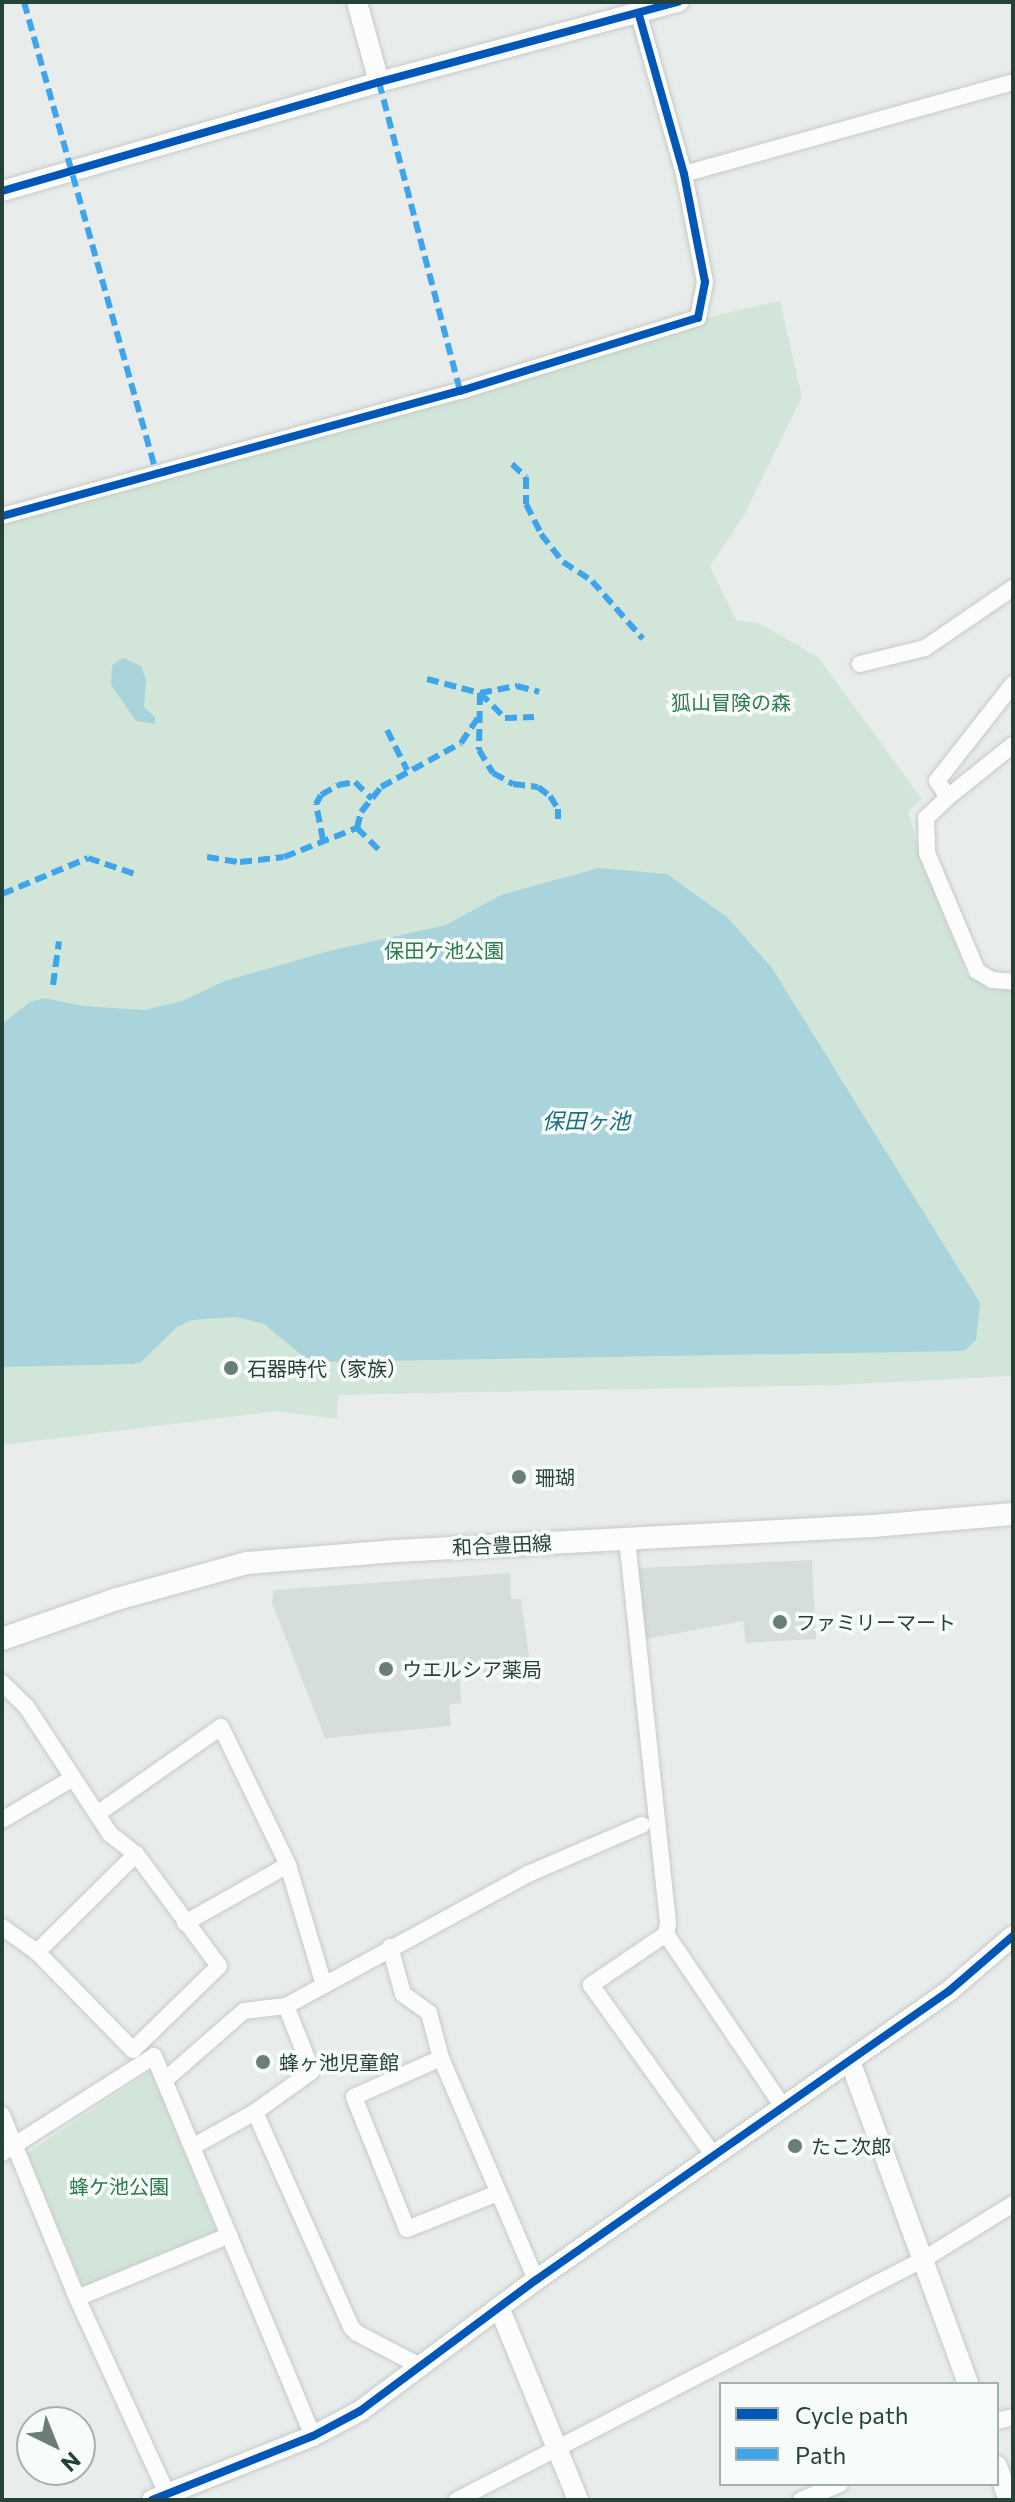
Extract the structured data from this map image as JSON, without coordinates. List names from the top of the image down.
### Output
{
  "streets": {
    "main road": ["和合豊田線"]
  },
  "water": ["保田ヶ池"],
  "parks": ["狐山冒険の森", "保田ケ池公園", "蜂ケ池公園"],
  "places": [
    "石器時代（家族）",
    "珊瑚",
    "ファミリーマート",
    "ウエルシア薬局",
    "蜂ヶ池児童館",
    "たこ次郎"
  ],
  "legend": ["Cycle path", "Path"],
  "north": "bottom right"
}
